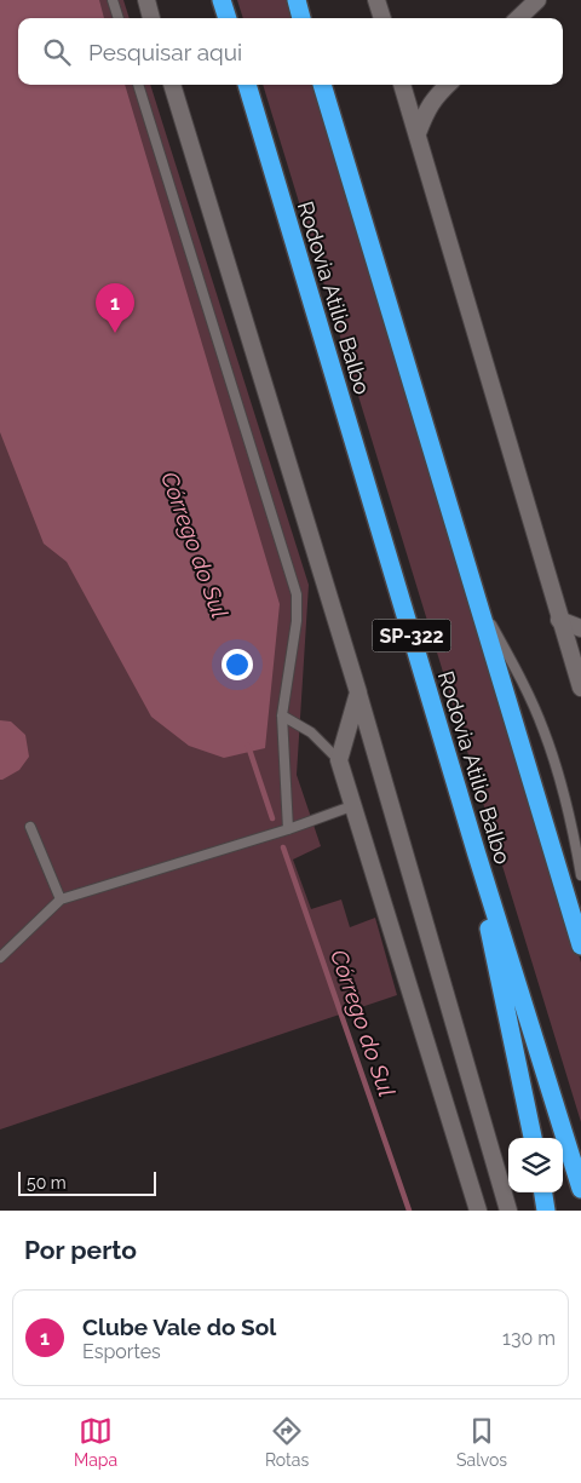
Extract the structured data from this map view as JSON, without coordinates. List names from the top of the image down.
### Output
{
  "streets": {
    "highway": ["Rodovia Atilio Balbo", "SP-322"]
  },
  "water": ["Córrego do Sul"],
  "scale_bar": "50 m",
  "page": {
    "search": "Pesquisar aqui",
    "pins": "1",
    "scale": "50 m",
    "heading": "Por perto",
    "list": [
      {
        "mark": "1",
        "name": "Clube Vale do Sol",
        "note": "Esportes",
        "value": "130 m"
      }
    ],
    "nav": ["Mapa", "Rotas", "Salvos"]
  }
}
